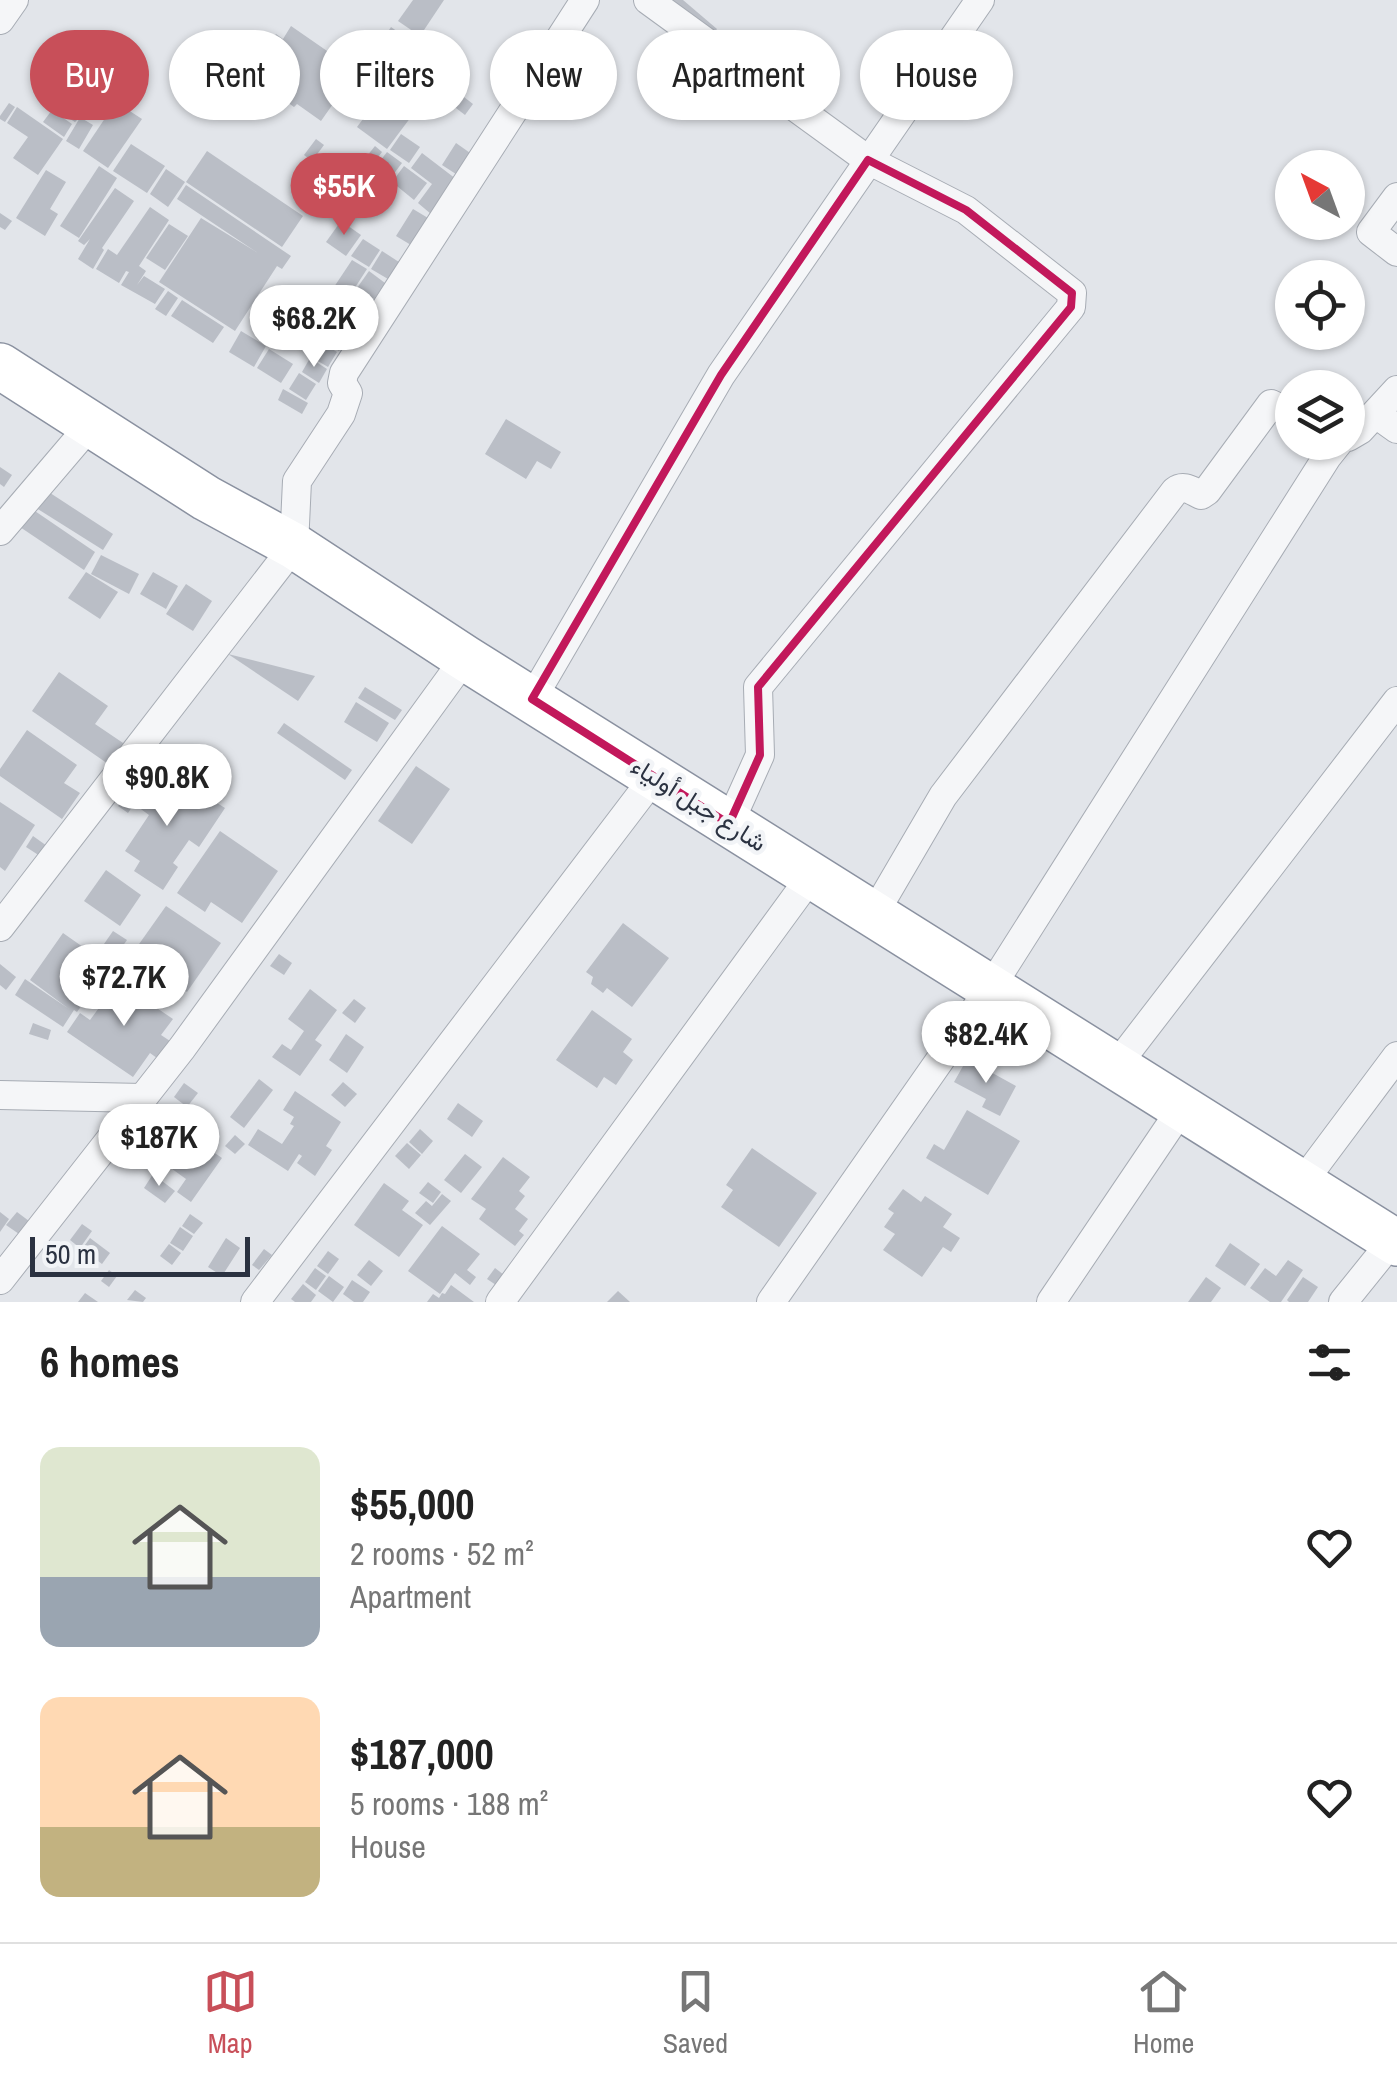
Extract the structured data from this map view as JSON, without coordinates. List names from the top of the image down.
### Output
{
  "streets": {
    "highway": ["شارع جبل أولياء"]
  },
  "scale_bar": "50 m",
  "north": "top left",
  "page": {
    "chip": [
      "Buy",
      "Rent",
      "Filters",
      "New",
      "Apartment",
      "House"
    ],
    "price": [
      "$55K",
      "$68.2K",
      "$90.8K",
      "$72.7K",
      "$82.4K",
      "$187K"
    ],
    "scale": "50 m",
    "heading": "6 homes",
    "list": [
      {
        "name": "$55,000",
        "note": "2 rooms · 52 m² · Apartment"
      },
      {
        "name": "$187,000",
        "note": "5 rooms · 188 m² · House"
      }
    ],
    "tabs": ["Map", "Saved", "Home"]
  }
}
